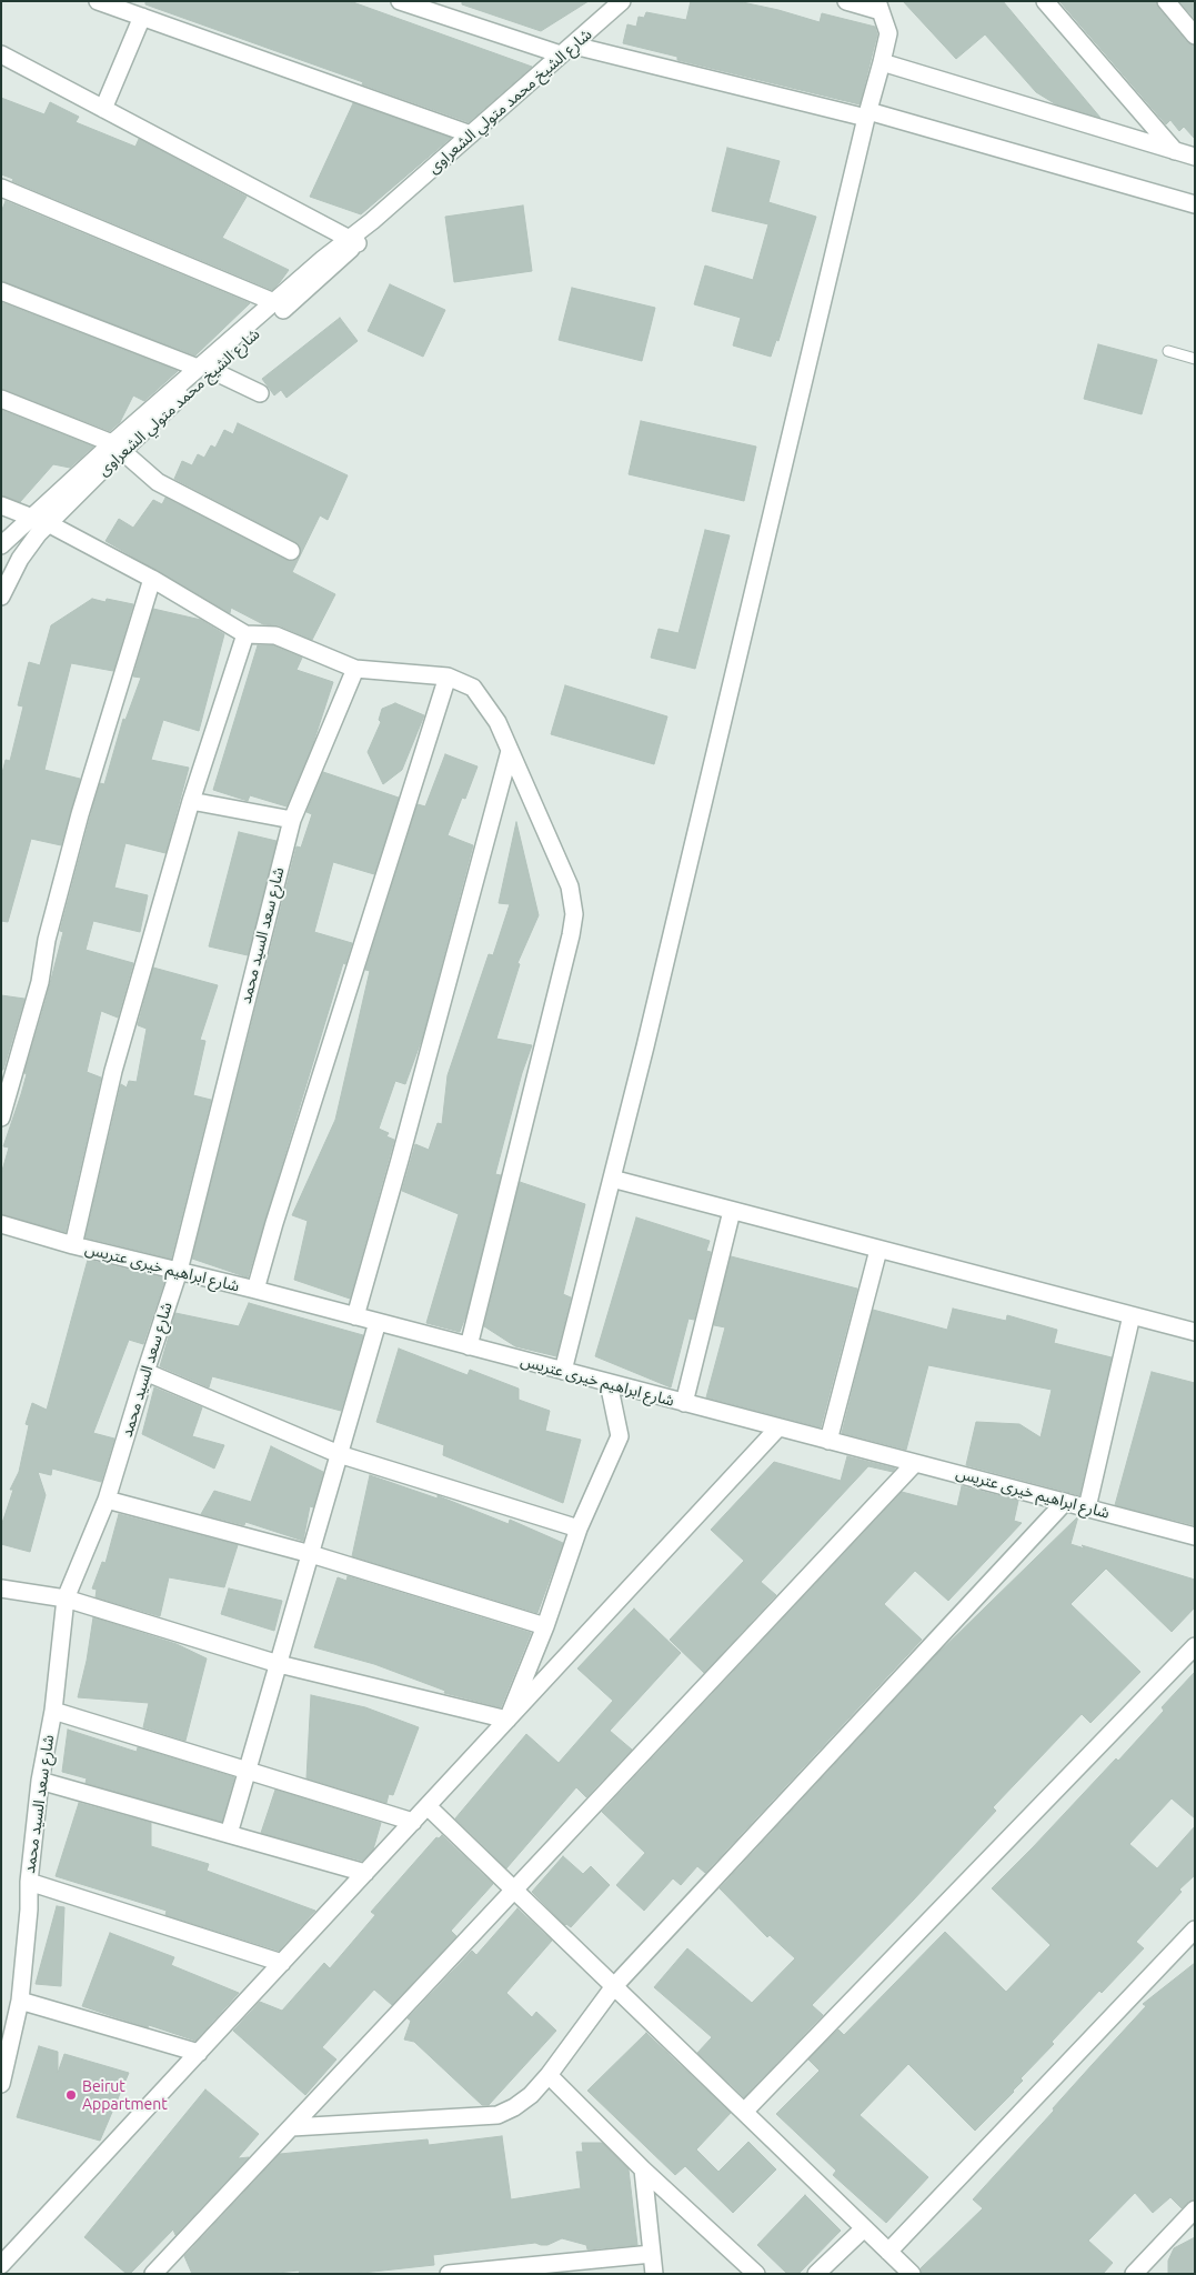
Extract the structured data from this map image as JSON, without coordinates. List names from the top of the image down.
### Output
{
  "streets": {
    "street": ["شارع الشيخ محمد متولي الشعراوى", "شارع سعد السيد محمد", "شارع ابراهيم خيرى عتريس"]
  },
  "crossings": [
    ["شارع سعد السيد محمد", "شارع ابراهيم خيرى عتريس"]
  ],
  "places": ["Beirut Appartment"]
}
